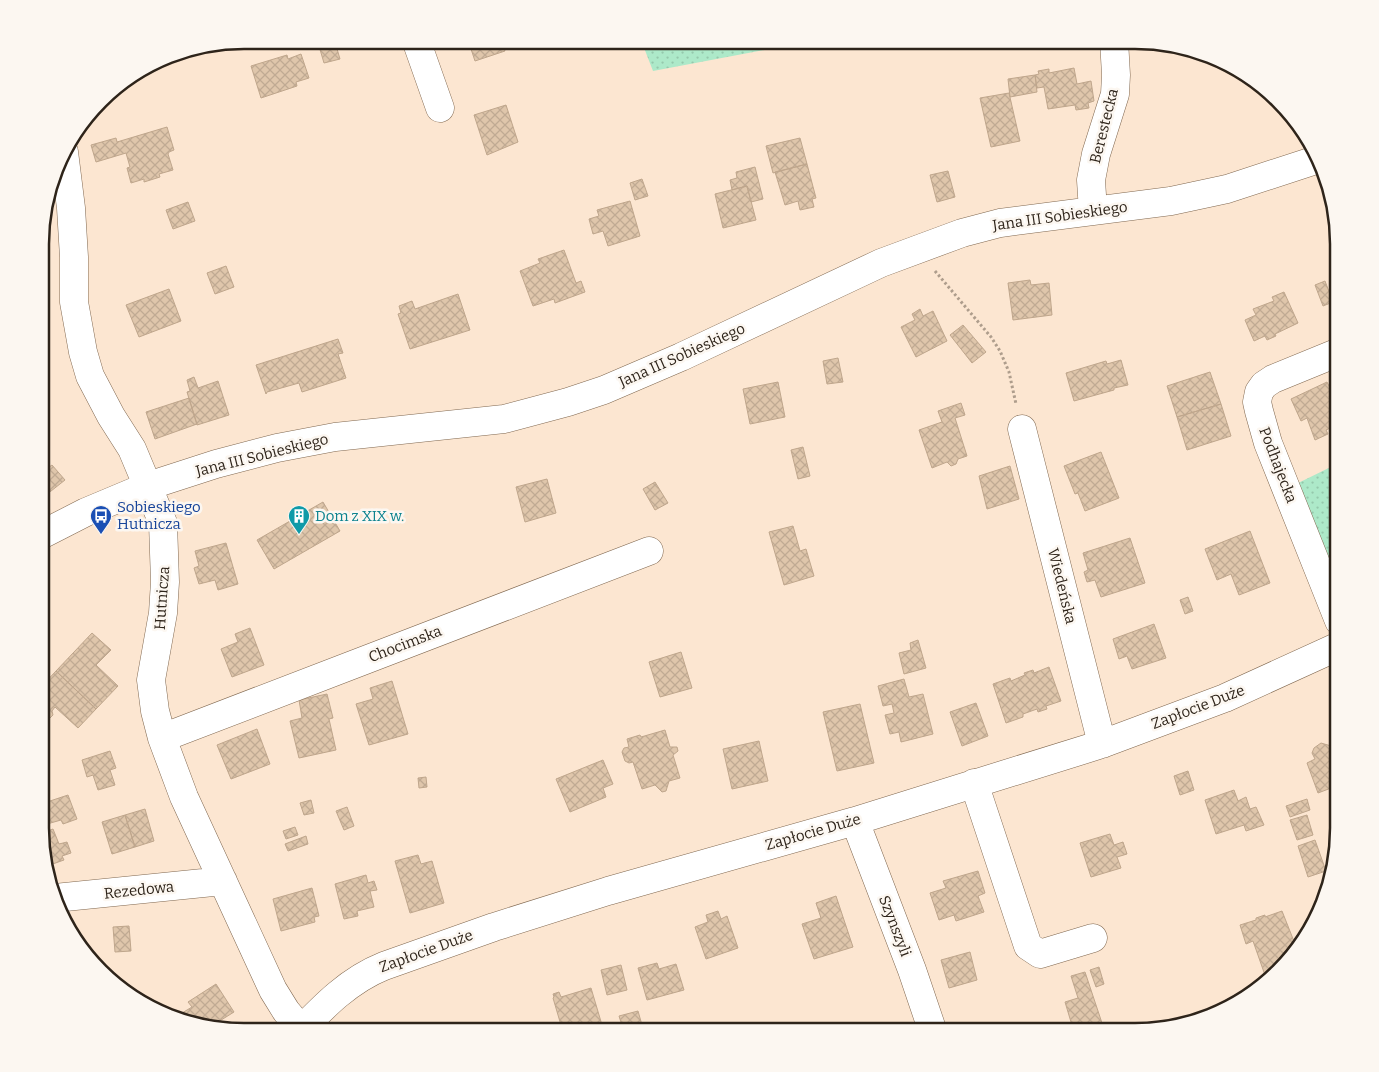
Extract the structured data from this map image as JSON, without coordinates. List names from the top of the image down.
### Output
{
  "streets": {
    "street": [
      "Berestecka",
      "Jana III Sobieskiego",
      "Podhajecka",
      "Wiedeńska",
      "Hutnicza",
      "Chocimska",
      "Zapłocie Duże",
      "Rezedowa",
      "Szynszyli"
    ]
  },
  "crossings": [
    ["Berestecka", "Jana III Sobieskiego"],
    ["Jana III Sobieskiego", "Hutnicza"],
    ["Wiedeńska", "Zapłocie Duże"],
    ["Hutnicza", "Chocimska"],
    ["Hutnicza", "Rezedowa"],
    ["Zapłocie Duże", "Szynszyli"]
  ],
  "places": {
    "bus stop": ["Sobieskiego Hutnicza"],
    "building": ["Dom z XIX w."]
  }
}
